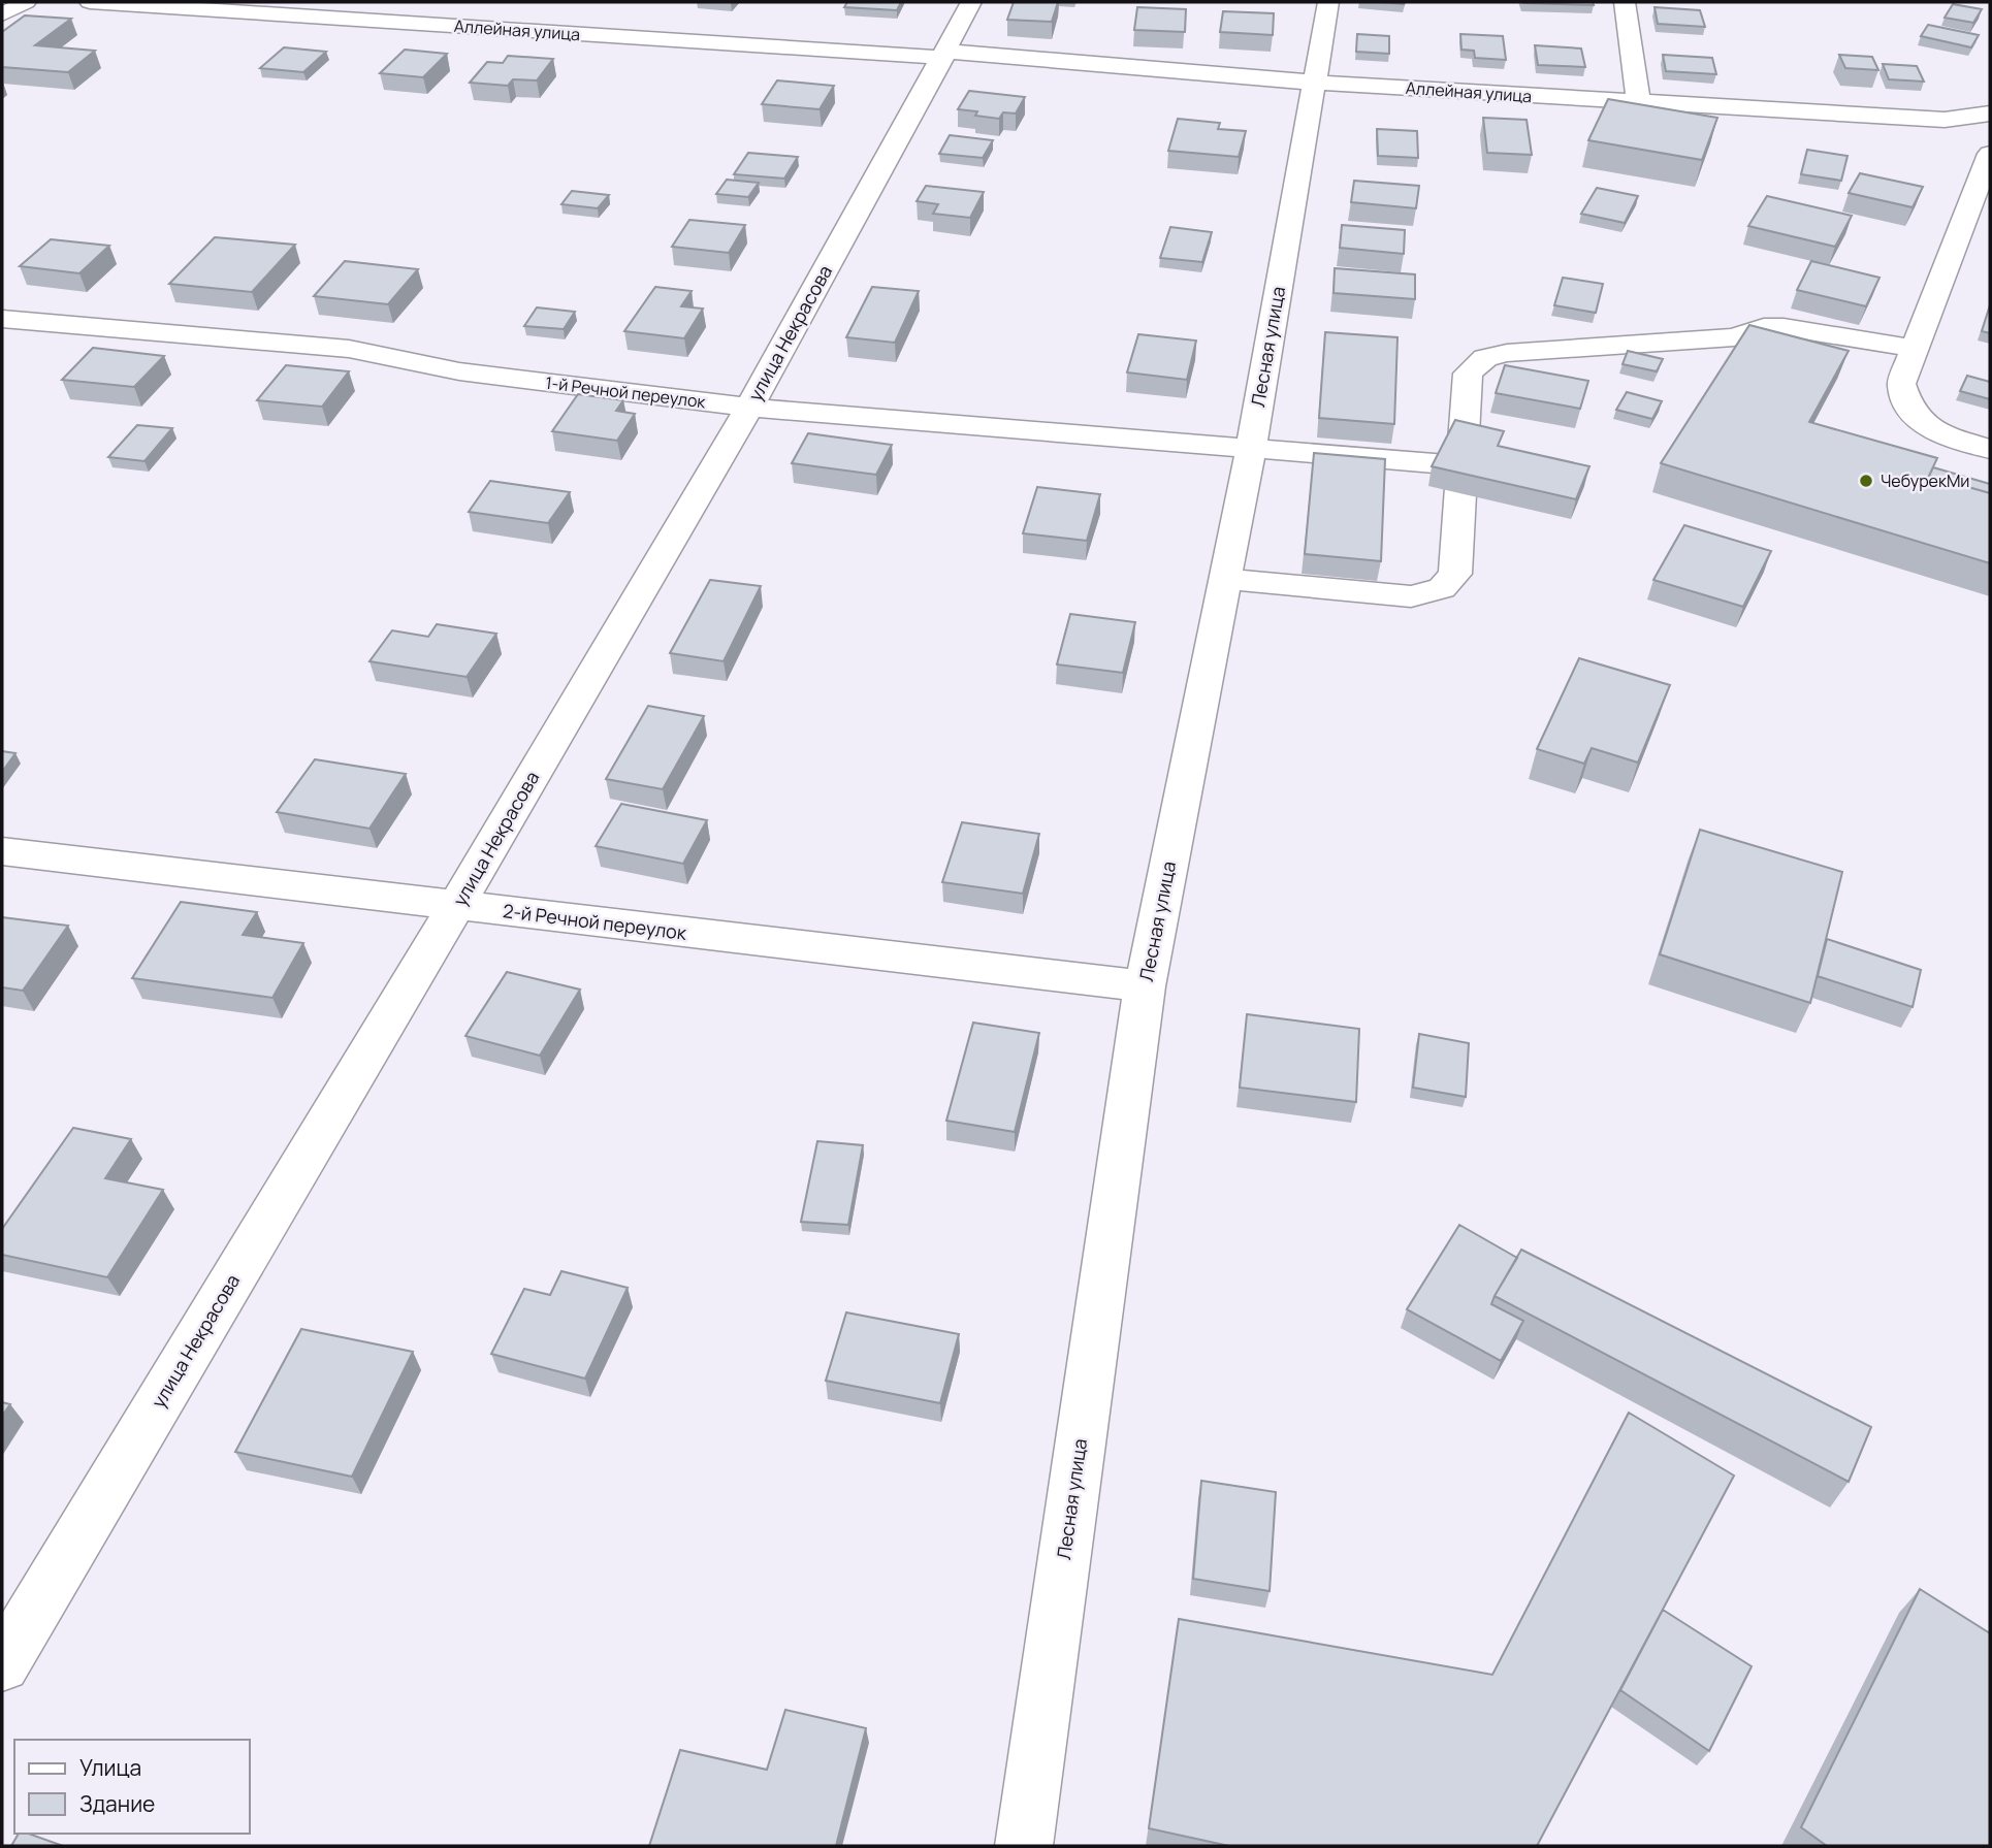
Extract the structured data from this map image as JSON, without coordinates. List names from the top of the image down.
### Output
{
  "streets": {
    "street": [
      "Аллейная улица",
      "улица Некрасова",
      "Лесная улица",
      "1-й Речной переулок",
      "2-й Речной переулок"
    ]
  },
  "crossings": [
    ["Аллейная улица", "улица Некрасова"],
    ["Аллейная улица", "Лесная улица"],
    ["улица Некрасова", "1-й Речной переулок"],
    ["улица Некрасова", "2-й Речной переулок"],
    ["Лесная улица", "1-й Речной переулок"],
    ["Лесная улица", "2-й Речной переулок"]
  ],
  "places": ["ЧебурекМи"],
  "legend": ["Улица", "Здание"]
}
